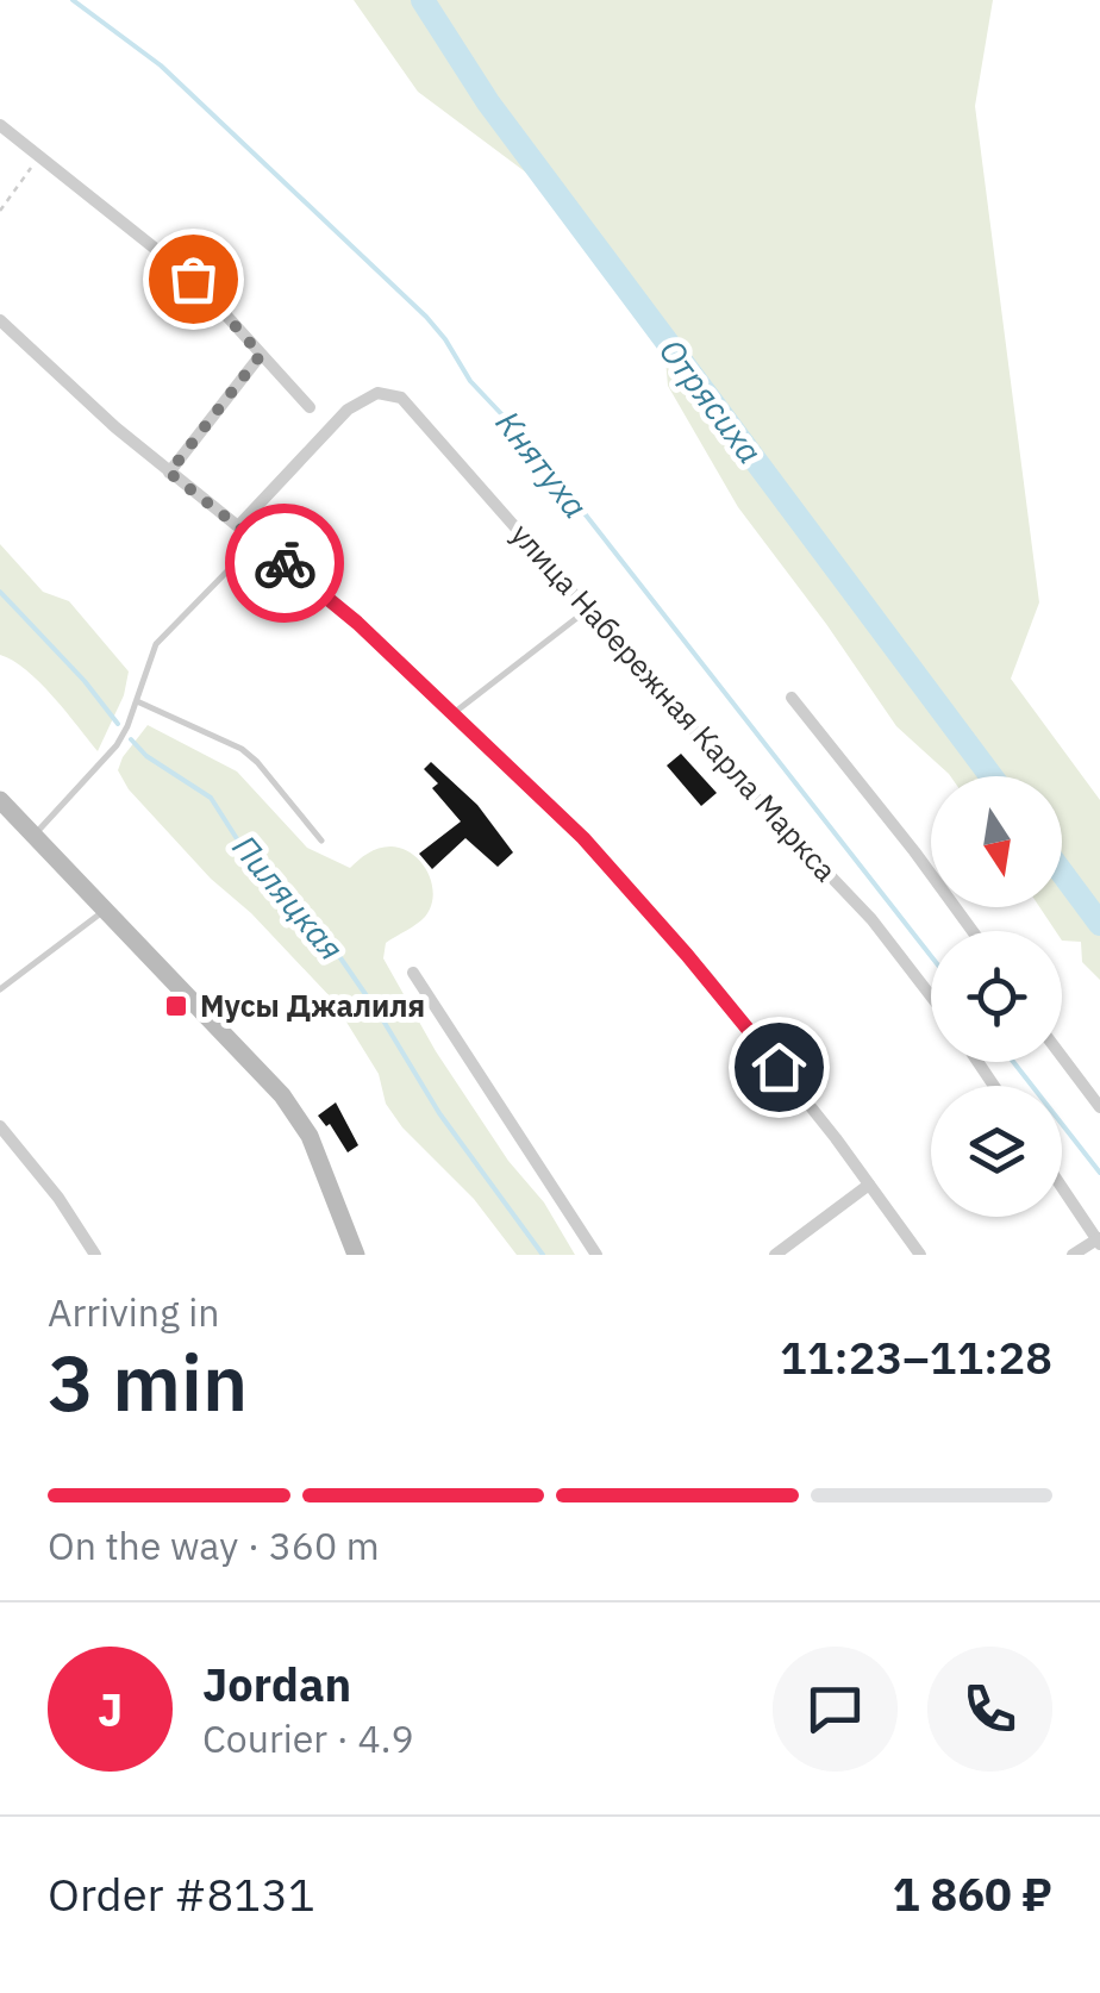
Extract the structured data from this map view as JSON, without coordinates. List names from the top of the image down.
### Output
{
  "streets": {
    "street": ["улица Набережная Карла Маркса"]
  },
  "water": ["Отрясиха", "Княтуха", "Пиляцкая"],
  "places": {
    "transit": ["Мусы Джалиля"]
  },
  "north": "bottom",
  "page": {
    "heading": ["3 min", "Arriving in", "11:23–11:28"],
    "panel": [
      "Jordan",
      "Courier · 4.9",
      "Order #8131",
      "1 860 ₽"
    ],
    "bar": "On the way · 360 m",
    "round": "J"
  }
}
